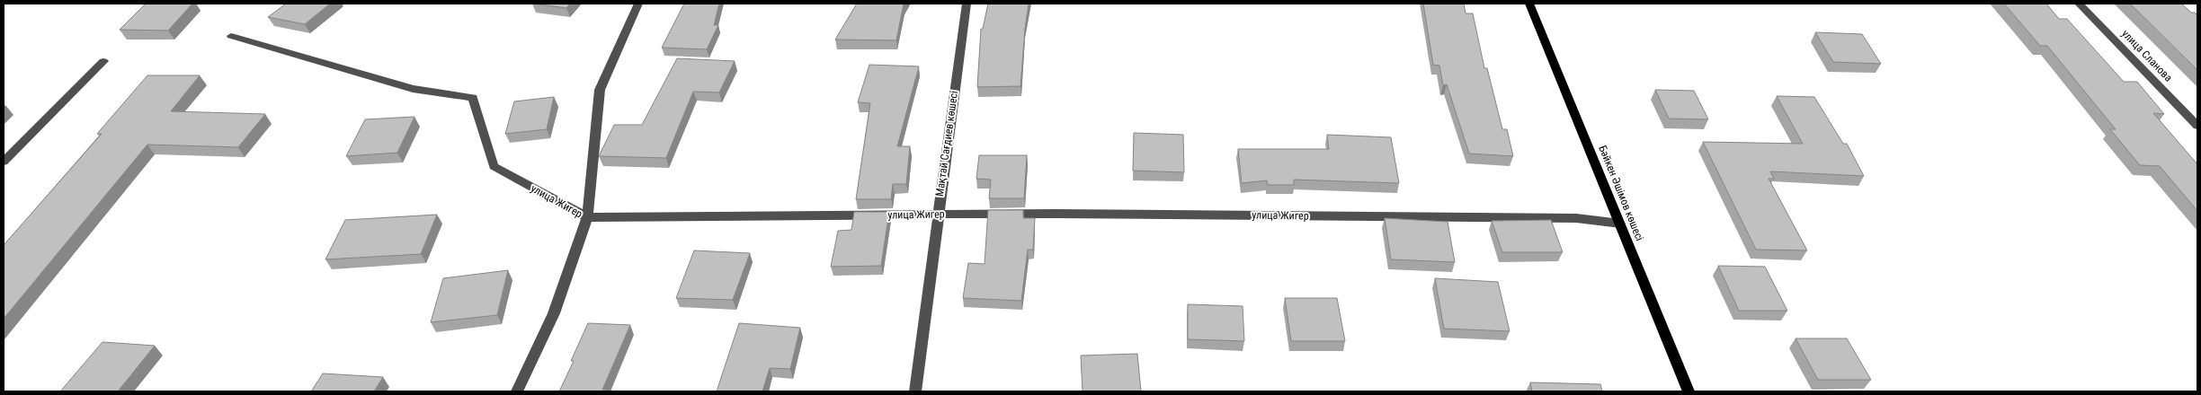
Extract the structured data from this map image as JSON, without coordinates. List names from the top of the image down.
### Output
{
  "streets": {
    "main road": ["Бәйкен Әшімов көшесі"],
    "street": ["улица Сланова", "Мақтай Сағдиев көшесі", "улица Жигер"]
  },
  "crossings": [
    ["Мақтай Сағдиев көшесі", "улица Жигер"],
    ["Бәйкен Әшімов көшесі", "улица Жигер"]
  ]
}
